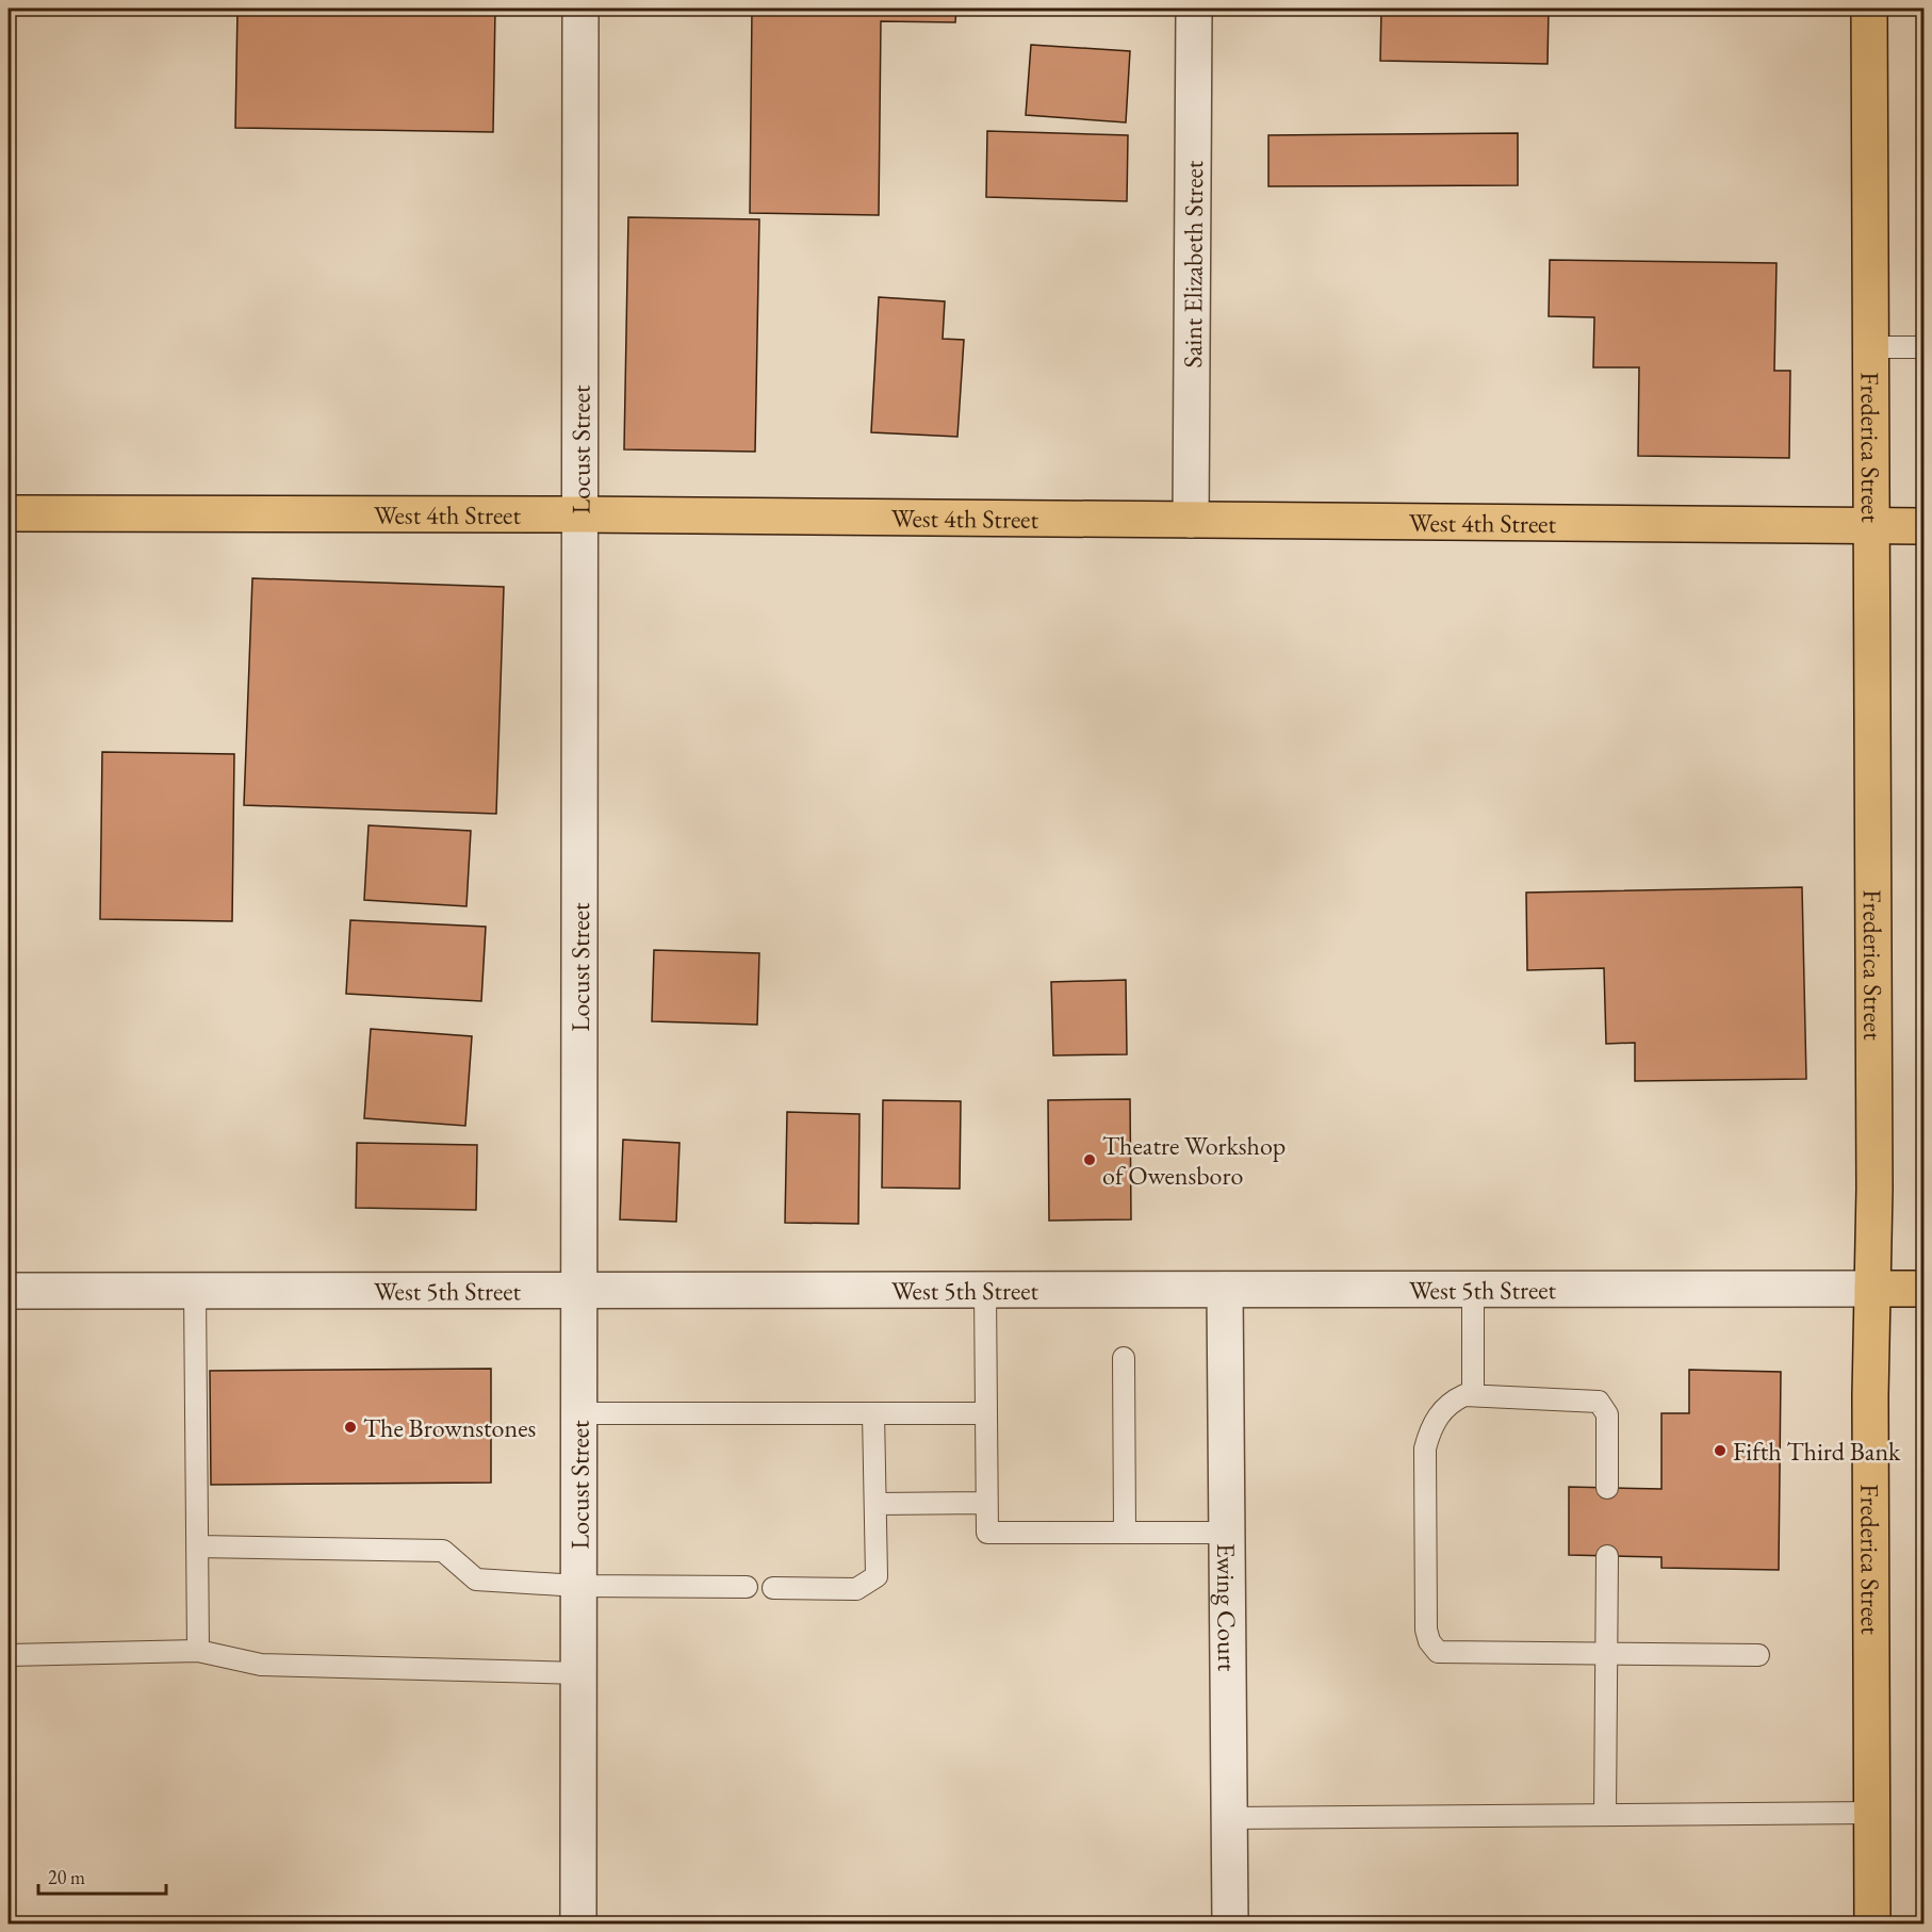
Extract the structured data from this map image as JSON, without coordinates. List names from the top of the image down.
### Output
{
  "streets": {
    "main road": ["Frederica Street", "West 4th Street", "West 5th Street"],
    "street": ["Saint Elizabeth Street", "Locust Street", "Ewing Court"]
  },
  "crossings": [
    ["Saint Elizabeth Street", "West 4th Street"],
    ["Locust Street", "West 4th Street"],
    ["Locust Street", "West 5th Street"],
    ["Frederica Street", "West 4th Street"],
    ["Frederica Street", "West 5th Street"],
    ["West 5th Street", "Ewing Court"]
  ],
  "places": ["Theatre Workshop of Owensboro", "The Brownstones", "Fifth Third Bank"],
  "scale_bar": "20 m"
}
